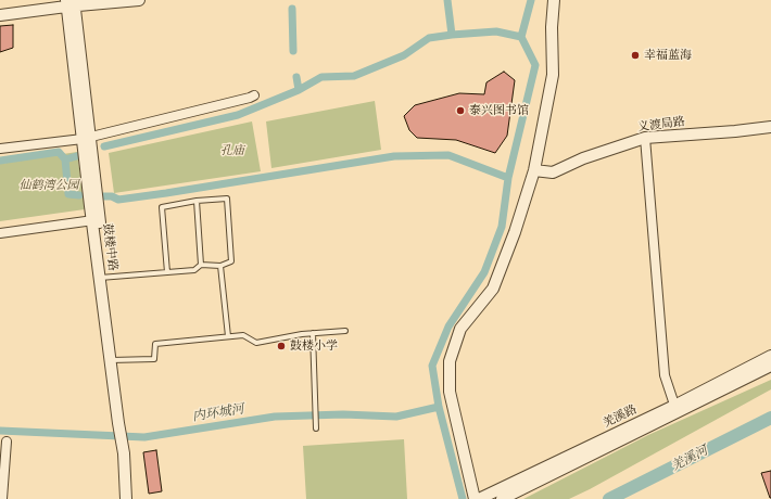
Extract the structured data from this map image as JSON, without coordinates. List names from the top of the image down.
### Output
{
  "streets": {
    "street": ["义渡局路", "鼓楼中路", "羌溪路"]
  },
  "water": ["内环城河", "羌溪河"],
  "parks": ["孔庙", "仙鹤湾公园"],
  "places": ["幸福蓝海", "泰兴图书馆", "鼓楼小学"]
}
